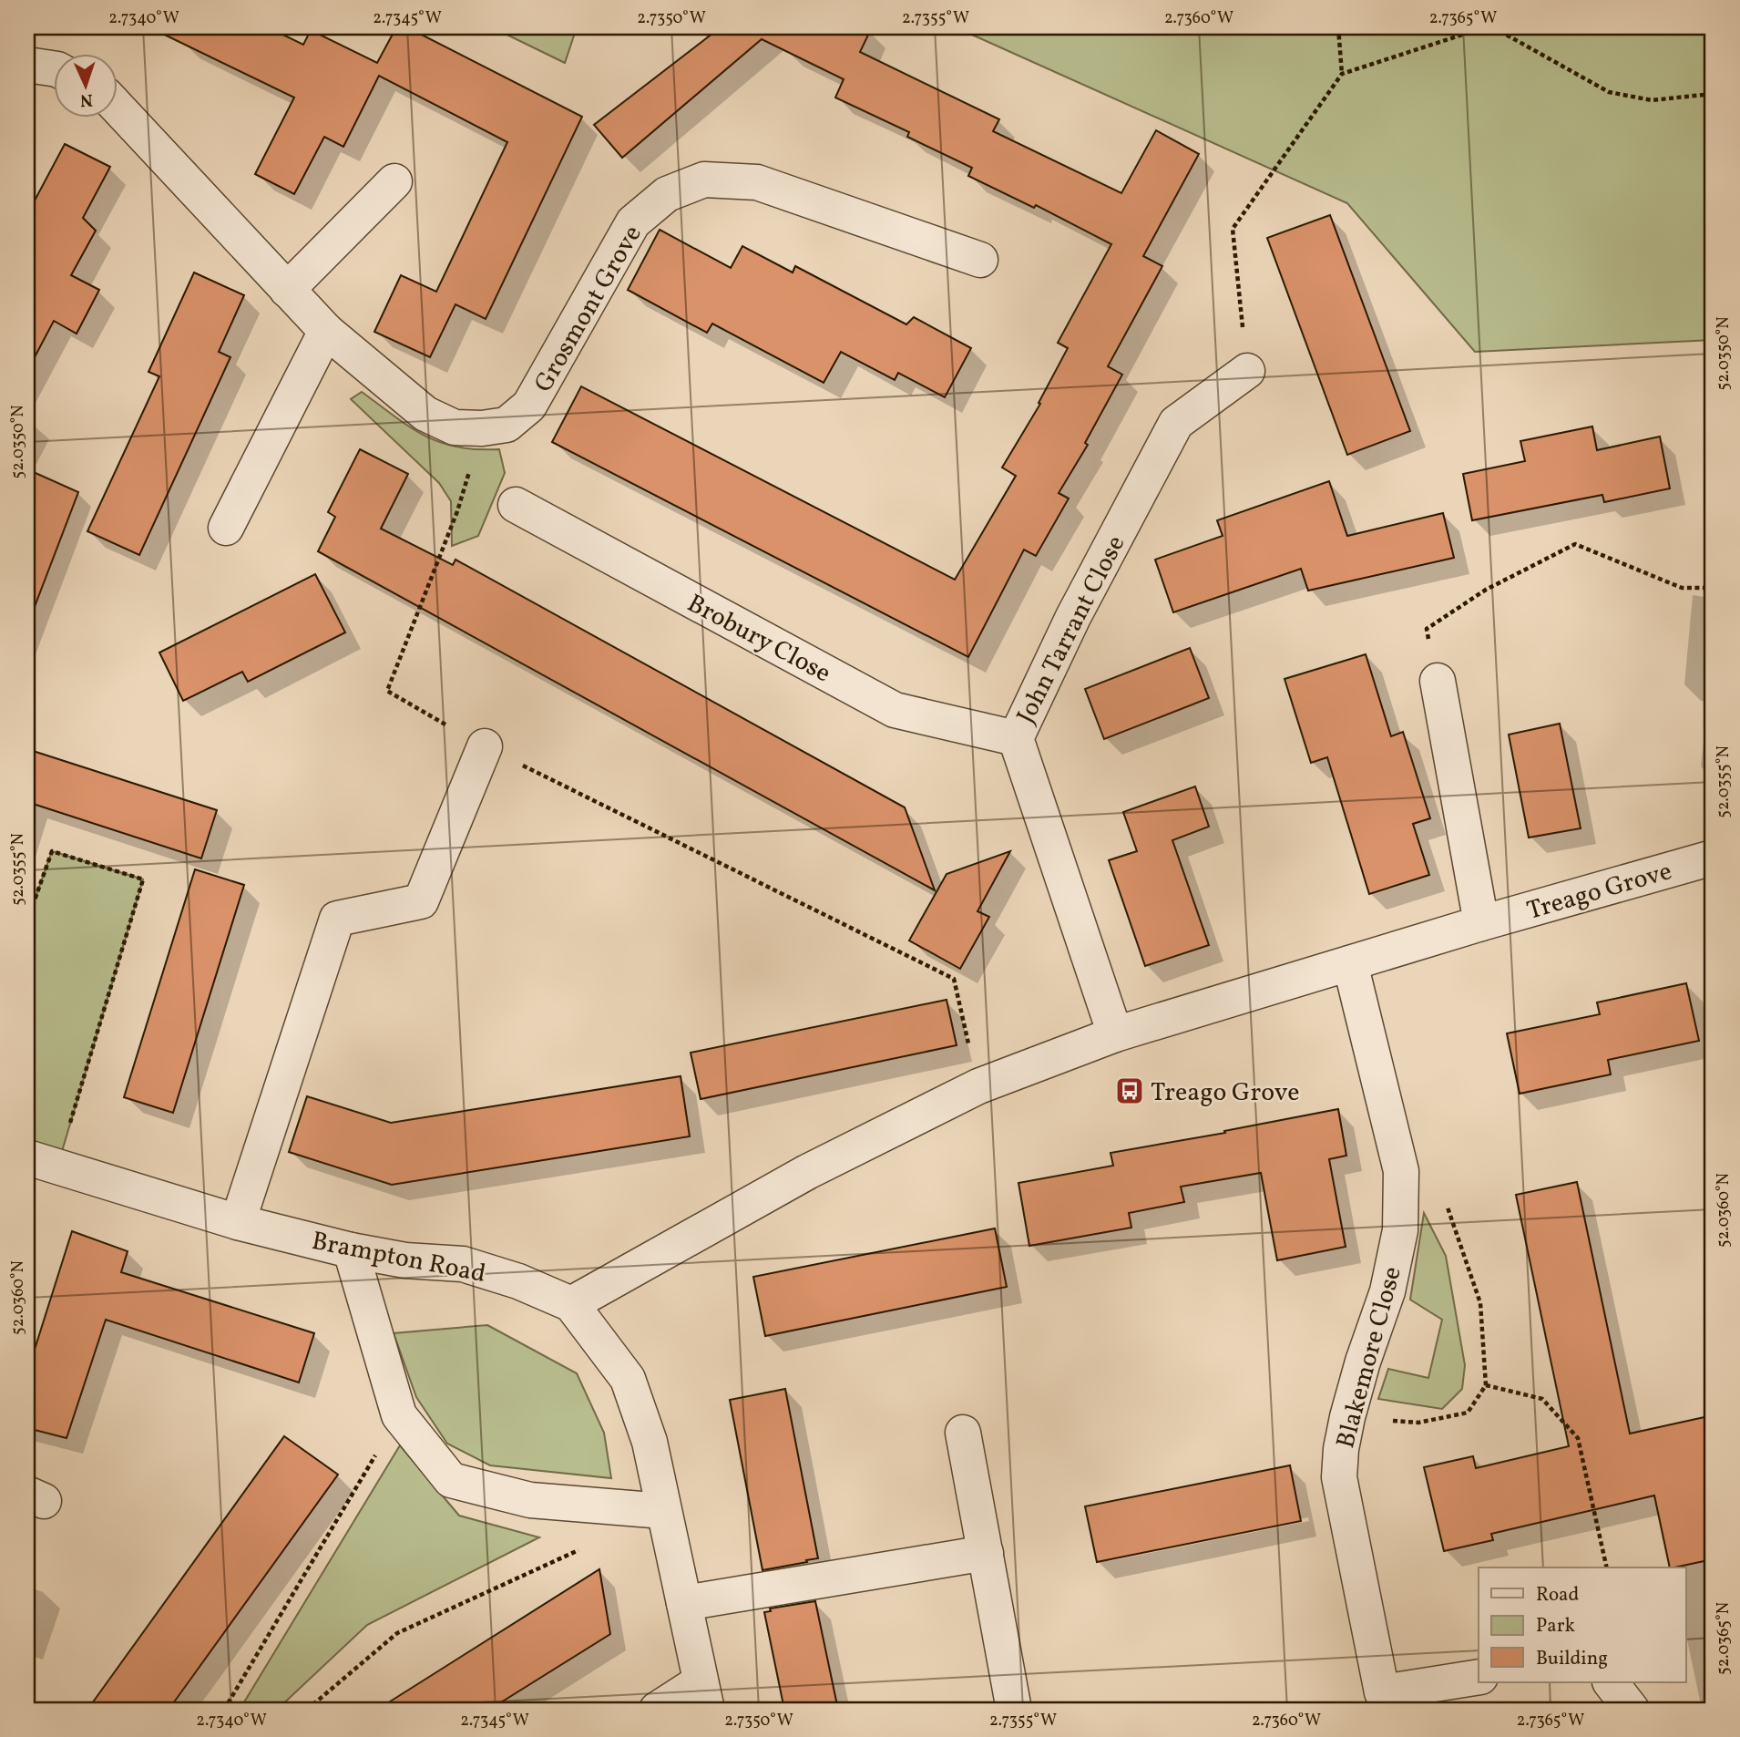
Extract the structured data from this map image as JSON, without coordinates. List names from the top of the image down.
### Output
{
  "streets": {
    "street": [
      "Grosmont Grove",
      "John Tarrant Close",
      "Brobury Close",
      "Treago Grove",
      "Brampton Road",
      "Blakemore Close"
    ]
  },
  "crossings": [
    ["John Tarrant Close", "Brobury Close"],
    ["John Tarrant Close", "Treago Grove"],
    ["Treago Grove", "Brampton Road"],
    ["Treago Grove", "Blakemore Close"]
  ],
  "places": {
    "bus stop": ["Treago Grove"]
  },
  "legend": ["Road", "Park", "Building"],
  "north": "bottom",
  "coordinates": [
    "2.7340°W",
    "2.7345°W",
    "2.7350°W",
    "2.7355°W",
    "2.7360°W",
    "2.7365°W",
    "52.0350°N",
    "52.0355°N",
    "52.0360°N",
    "52.0365°N"
  ]
}
